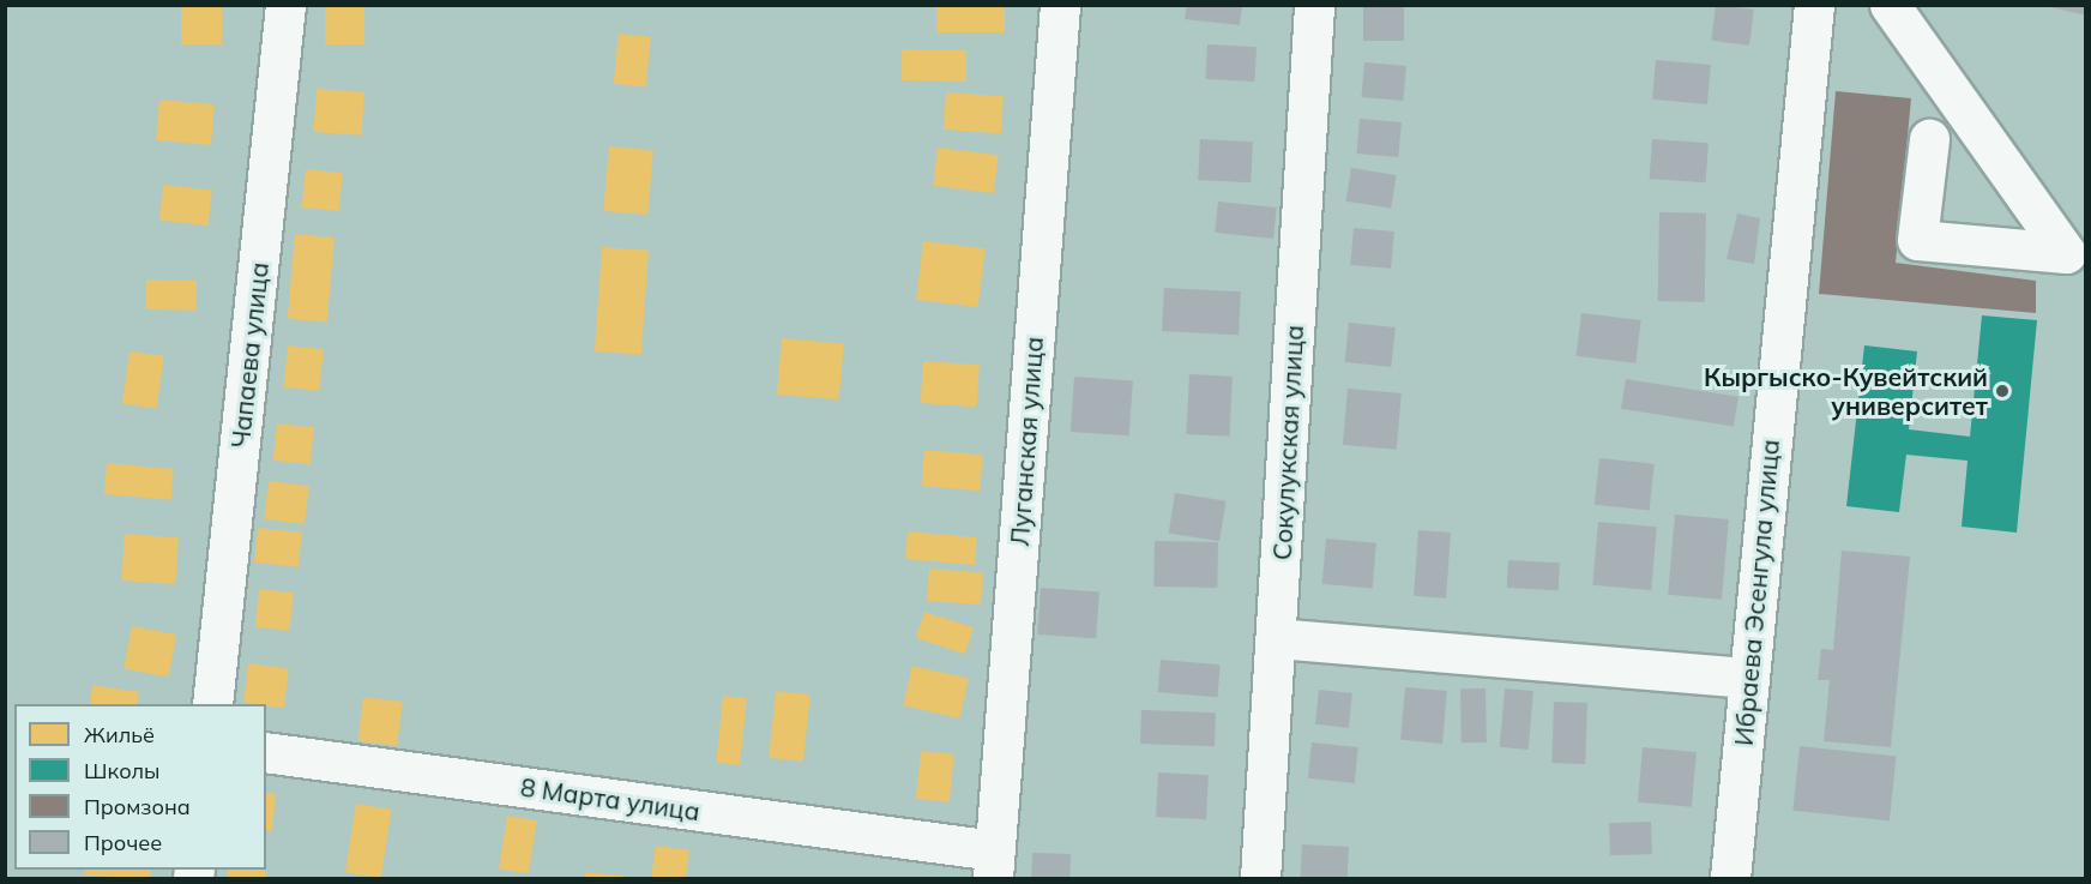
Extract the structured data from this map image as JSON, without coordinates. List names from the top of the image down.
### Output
{
  "streets": {
    "street": [
      "Чапаева улица",
      "Луганская улица",
      "Сокулукская улица",
      "Ибраева Эсенгула улица",
      "8 Марта улица"
    ]
  },
  "crossings": [
    ["Луганская улица", "8 Марта улица"]
  ],
  "places": ["Кыргыско-Кувейтский университет"],
  "legend": [
    "Жильё",
    "Школы",
    "Промзона",
    "Прочее"
  ]
}
